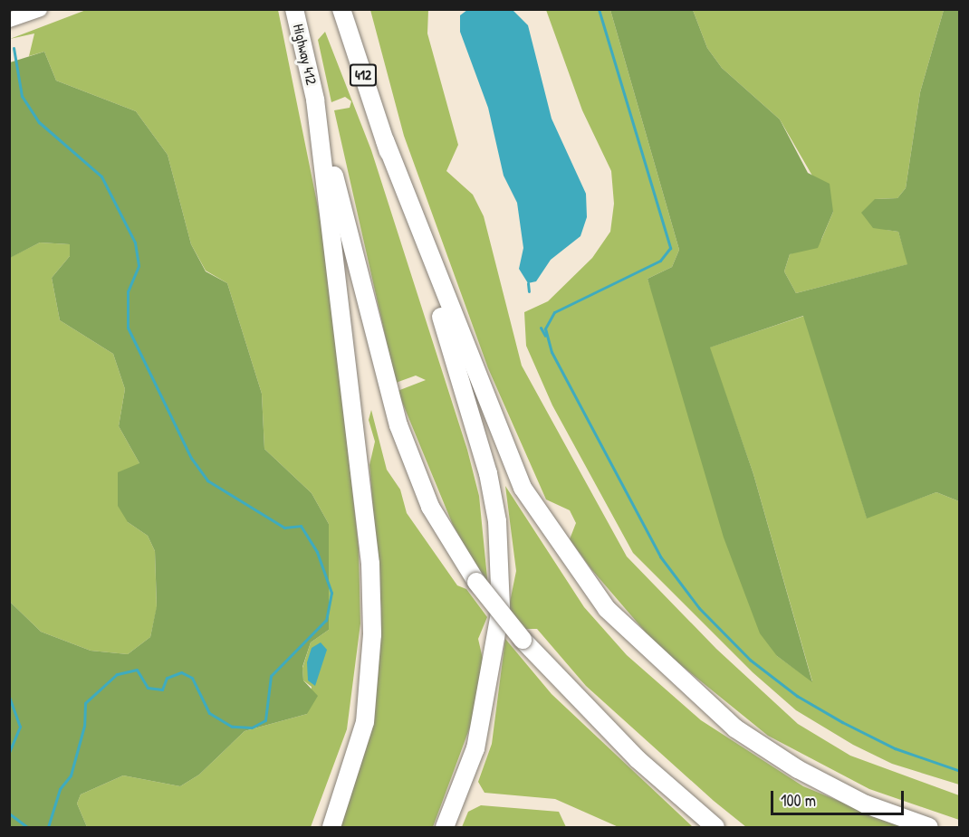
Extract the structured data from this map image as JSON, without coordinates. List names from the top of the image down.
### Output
{
  "streets": {
    "highway": ["Highway 412", "412"]
  },
  "scale_bar": "100 m"
}
